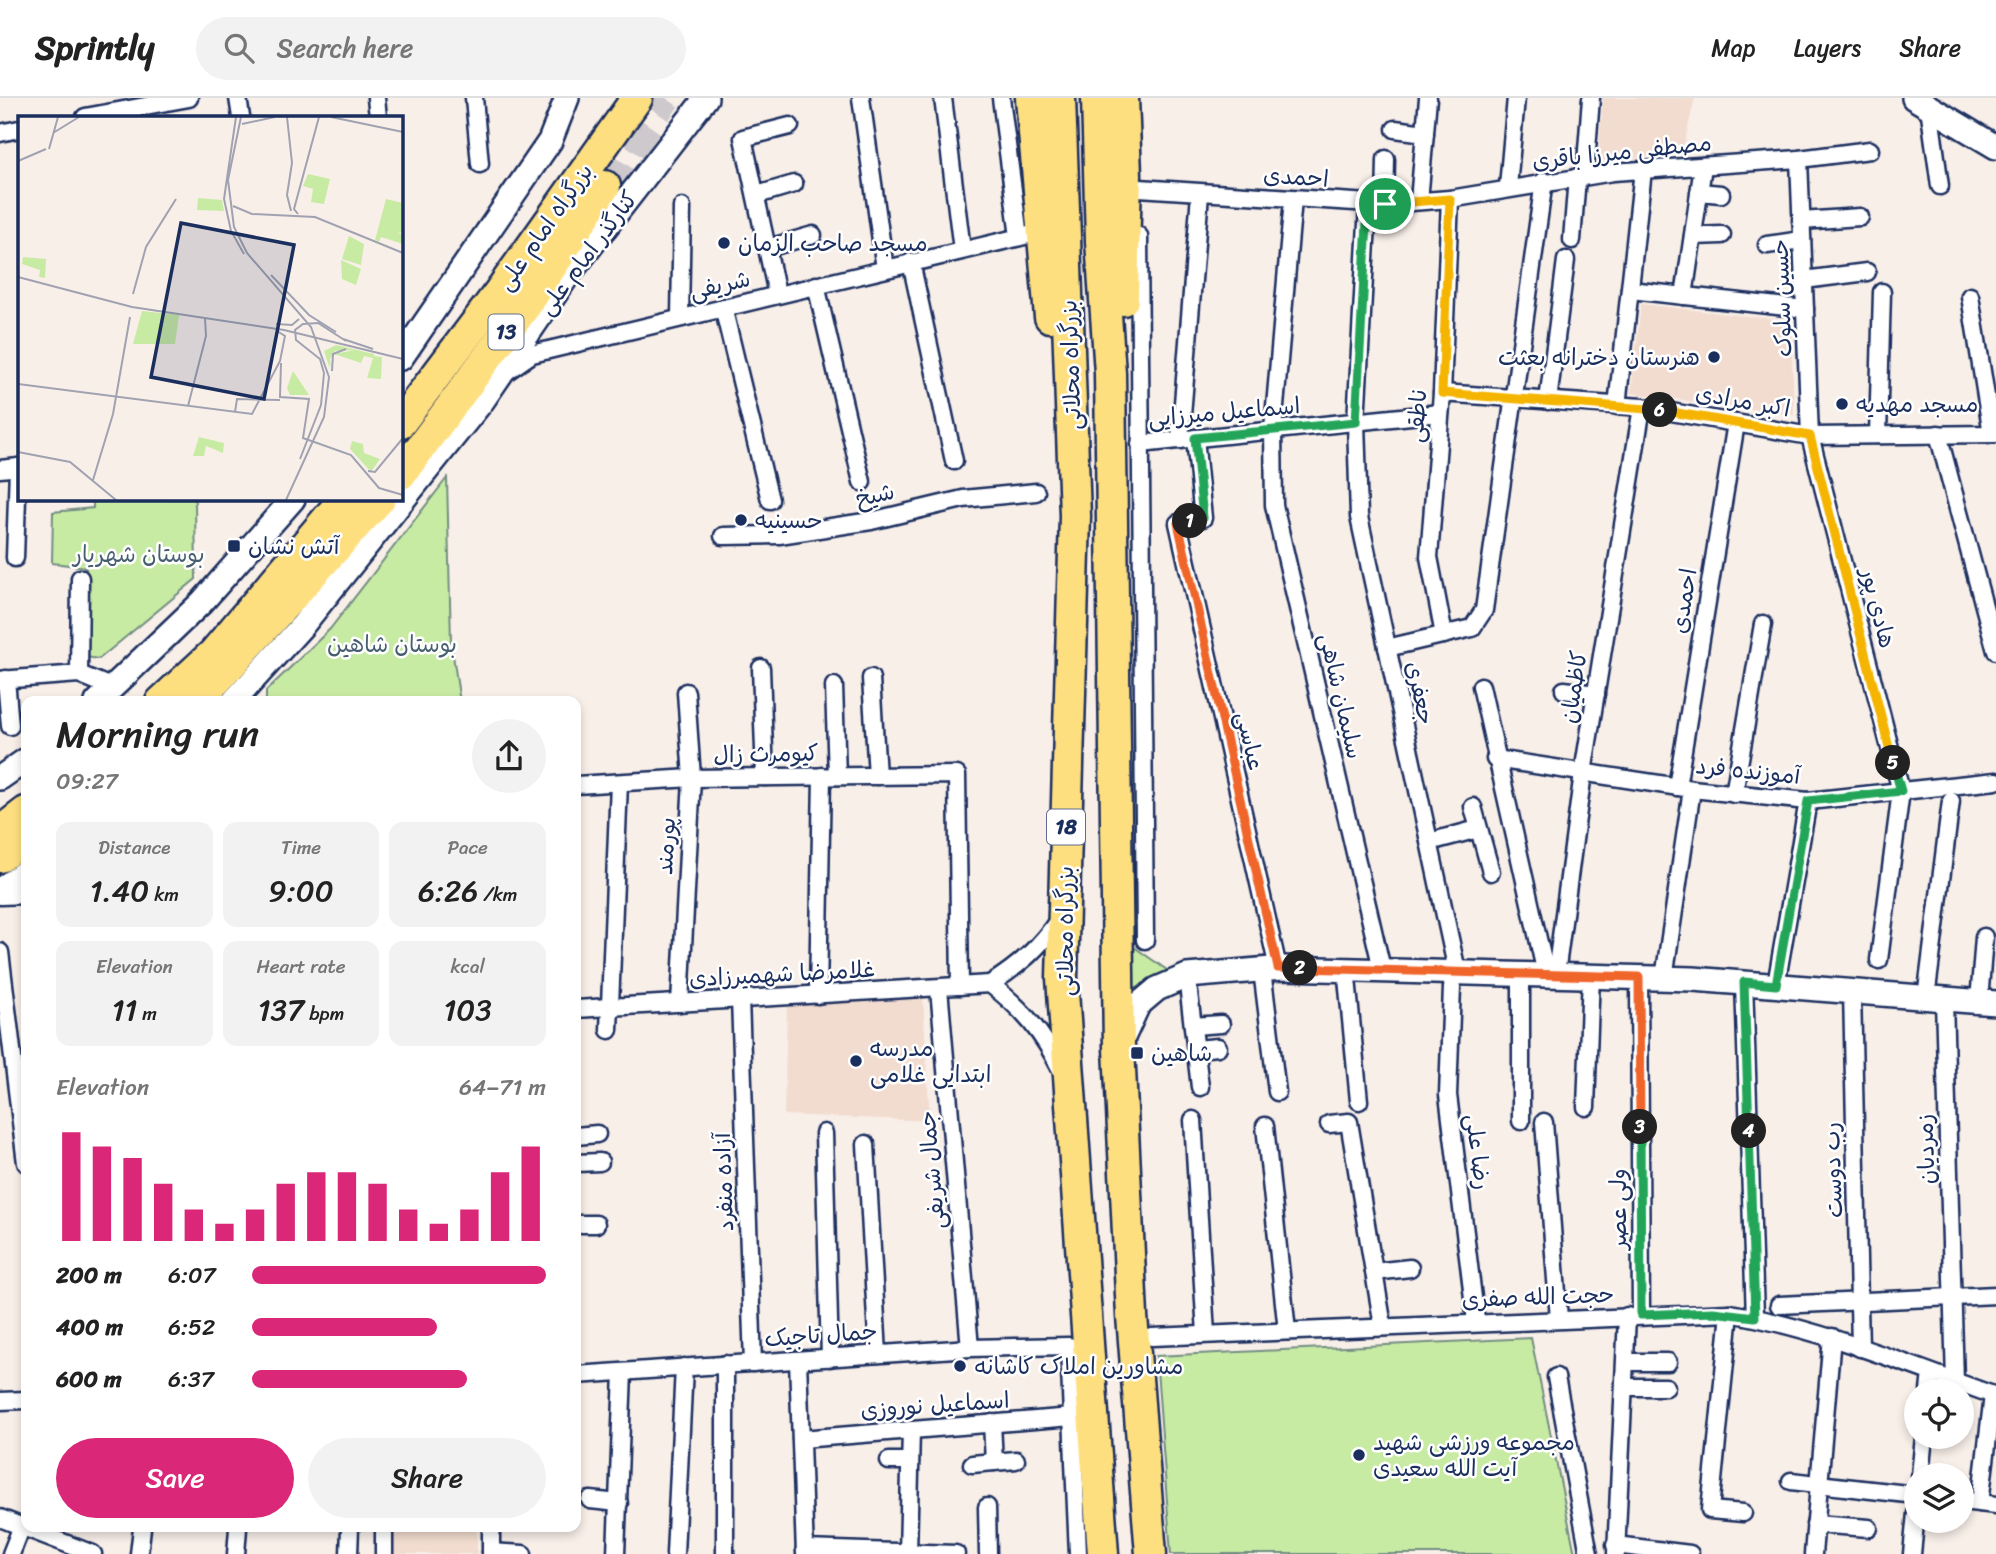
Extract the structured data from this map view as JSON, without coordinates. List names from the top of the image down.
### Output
{
  "streets": {
    "highway": [
      "بزرگراه امام علی",
      "13",
      "بزرگراه محلاتی",
      "18"
    ],
    "main road": ["کنارگذر امام علی"],
    "street": [
      "مصطفی میرزا باقری",
      "احمدی",
      "شریفی",
      "حسین سلوک",
      "اکبر مرادی",
      "اسماعیل میرزایی",
      "ناطقی",
      "شیخ",
      "هادی پور",
      "کاظمیان",
      "جعفری",
      "سلیمان شاهی",
      "عباسی",
      "کیومرث زال",
      "آموزنده فرد",
      "پورمند",
      "غلامرضا شهمیرزادی",
      "زمردیان",
      "رضا علی",
      "جمال شریفی",
      "رب دوست",
      "آزاده منفرد",
      "ولی عصر",
      "حجت الله صفری",
      "جمال تاجیک",
      "اسماعیل نوروزی"
    ]
  },
  "crossings": [
    ["مصطفی میرزا باقری", "احمدی"],
    ["مصطفی میرزا باقری", "حسین سلوک"],
    ["مصطفی میرزا باقری", "ناطقی"],
    ["احمدی", "اکبر مرادی"],
    ["احمدی", "اسماعیل میرزایی"],
    ["احمدی", "ناطقی"],
    ["احمدی", "جعفری"],
    ["احمدی", "سلیمان شاهی"],
    ["احمدی", "آموزنده فرد"],
    ["بزرگراه امام علی", "13"],
    ["کنارگذر امام علی", "شریفی"],
    ["حسین سلوک", "اکبر مرادی"],
    ["حسین سلوک", "هادی پور"],
    ["اکبر مرادی", "ناطقی"],
    ["اکبر مرادی", "هادی پور"],
    ["اکبر مرادی", "کاظمیان"],
    ["اسماعیل میرزایی", "ناطقی"],
    ["اسماعیل میرزایی", "جعفری"],
    ["اسماعیل میرزایی", "سلیمان شاهی"],
    ["اسماعیل میرزایی", "عباسی"],
    ["هادی پور", "آموزنده فرد"],
    ["کاظمیان", "آموزنده فرد"],
    ["جعفری", "رضا علی"],
    ["کیومرث زال", "پورمند"],
    ["کیومرث زال", "غلامرضا شهمیرزادی"],
    ["پورمند", "غلامرضا شهمیرزادی"],
    ["غلامرضا شهمیرزادی", "جمال شریفی"],
    ["غلامرضا شهمیرزادی", "آزاده منفرد"],
    ["رضا علی", "حجت الله صفری"],
    ["جمال شریفی", "جمال تاجیک"],
    ["رب دوست", "حجت الله صفری"],
    ["آزاده منفرد", "جمال تاجیک"],
    ["ولی عصر", "حجت الله صفری"],
    ["جمال تاجیک", "اسماعیل نوروزی"]
  ],
  "parks": ["بوستان شهریار", "بوستان شاهین"],
  "places": {
    "other": [
      "مسجد صاحب الزمان",
      "هنرستان دخترانه بعثت",
      "مسجد مهدیه",
      "حسینیه",
      "مدرسه ابتدایی غلامی",
      "مشاورین املاک کاشانه",
      "مجموعه ورزشی شهید آیت‌ الله سعیدی"
    ],
    "transit": ["آتش نشان", "شاهین"]
  },
  "page": {
    "header": "Sprintly",
    "search": "Search here",
    "nav": ["Map", "Layers", "Share"],
    "pins": [
      "6",
      "1",
      "5",
      "2",
      "3",
      "4"
    ],
    "heading": ["Morning run", "09:27"],
    "stats": [
      ["Distance", "1.40 km"],
      ["Time", "9:00"],
      ["Pace", "6:26 /km"],
      ["Elevation", "11 m"],
      ["Heart rate", "137 bpm"],
      ["kcal", "103"]
    ],
    "chart": ["Elevation", "64–71 m"],
    "list": [
      {
        "name": "200 m",
        "note": "6:07"
      },
      {
        "name": "400 m",
        "note": "6:52"
      },
      {
        "name": "600 m",
        "note": "6:37"
      }
    ],
    "buttons": ["Save", "Share"]
  }
}
